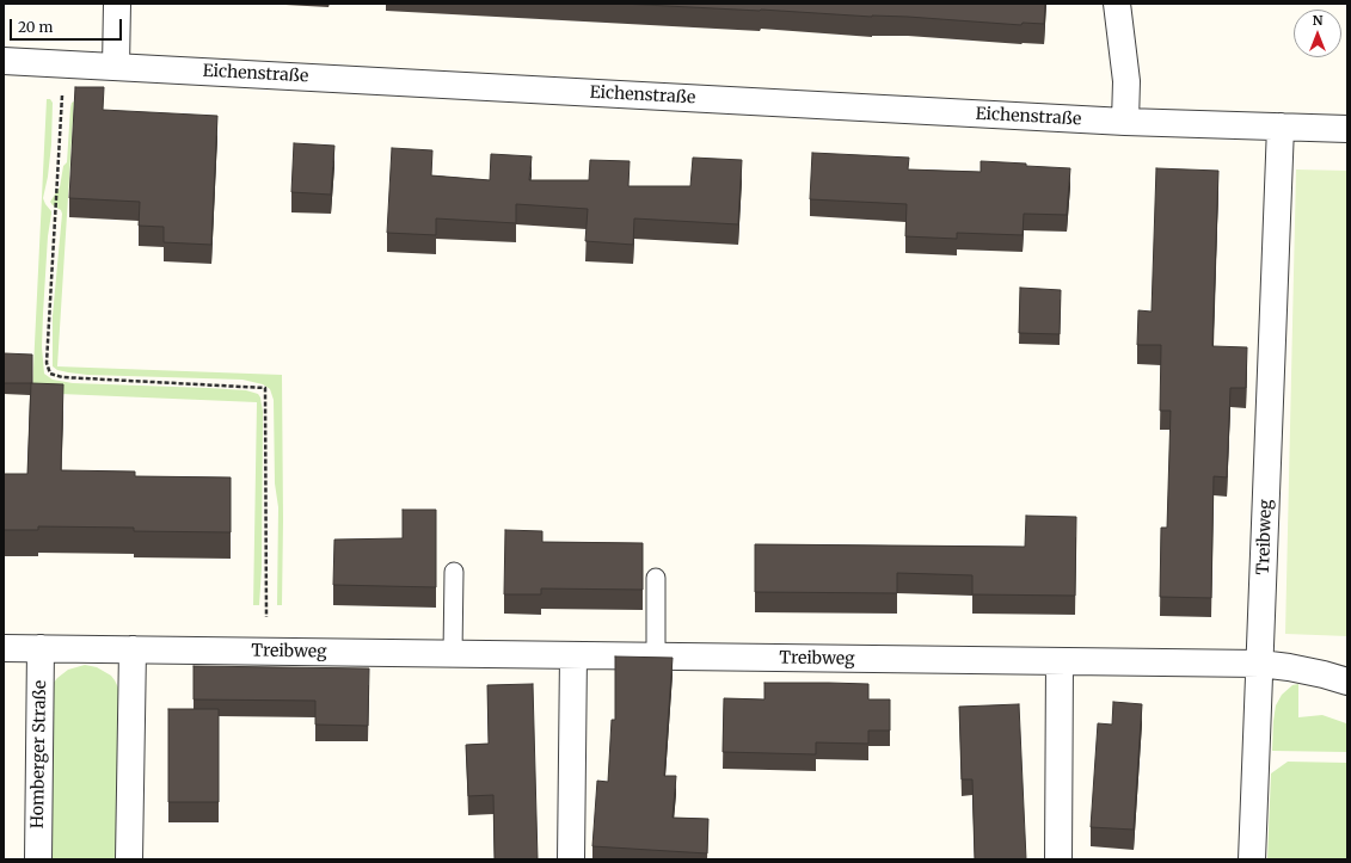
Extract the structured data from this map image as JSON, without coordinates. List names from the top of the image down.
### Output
{
  "streets": {
    "street": ["Eichenstraße", "Treibweg", "Homberger Straße"]
  },
  "crossings": [
    ["Eichenstraße", "Treibweg"],
    ["Treibweg", "Homberger Straße"]
  ],
  "scale_bar": "20 m",
  "north": "top"
}
